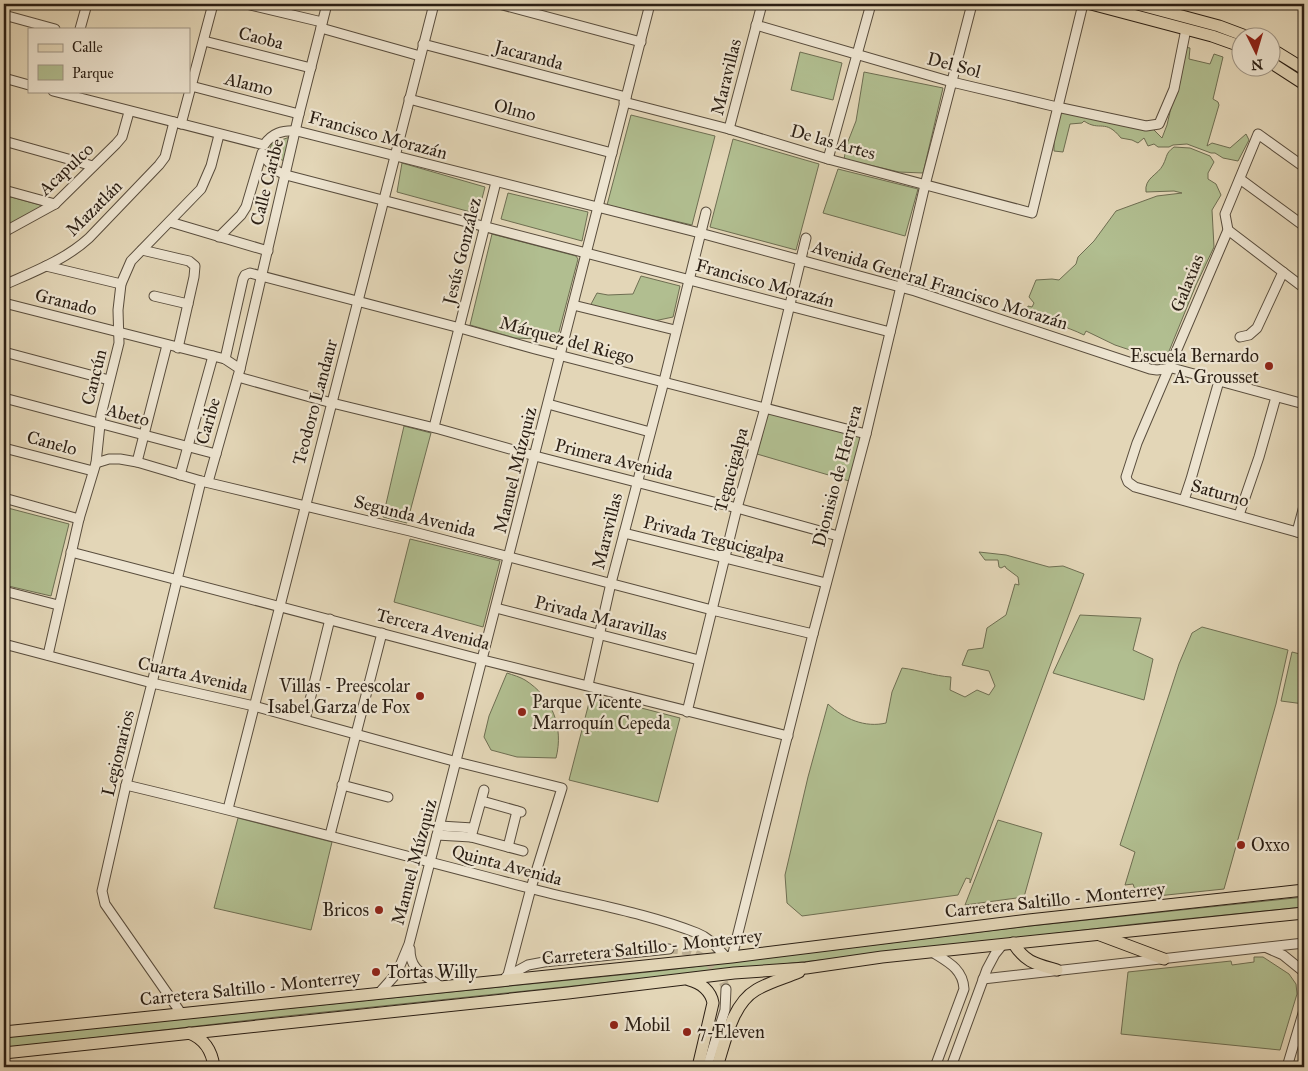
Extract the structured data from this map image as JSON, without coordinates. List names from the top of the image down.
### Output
{
  "streets": {
    "main road": ["Carretera Saltillo - Monterrey"],
    "street": [
      "Caoba",
      "Jacaranda",
      "Del Sol",
      "Maravillas",
      "Alamo",
      "Olmo",
      "Francisco Morazán",
      "De las Artes",
      "Acapulco",
      "Calle Caribe",
      "Mazatlán",
      "Jesús González",
      "Galaxias",
      "Avenida General Francisco Morazán",
      "Granado",
      "Márquez del Riego",
      "Cancún",
      "Teodoro Landaur",
      "Abeto",
      "Caribe",
      "Canelo",
      "Primera Avenida",
      "Manuel Múzquiz",
      "Tegucigalpa",
      "Dionisio de Herrera",
      "Saturno",
      "Segunda Avenida",
      "Privada Tegucigalpa",
      "Privada Maravillas",
      "Tercera Avenida",
      "Cuarta Avenida",
      "Legionarios",
      "Quinta Avenida"
    ]
  },
  "crossings": [
    ["Caoba", "Calle Caribe"],
    ["Caoba", "Mazatlán"],
    ["Jacaranda", "De las Artes"],
    ["Jacaranda", "Teodoro Landaur"],
    ["Jacaranda", "Manuel Múzquiz"],
    ["Del Sol", "Maravillas"],
    ["Del Sol", "De las Artes"],
    ["Del Sol", "Dionisio de Herrera"],
    ["Maravillas", "Francisco Morazán"],
    ["Maravillas", "De las Artes"],
    ["Maravillas", "Avenida General Francisco Morazán"],
    ["Maravillas", "Márquez del Riego"],
    ["Maravillas", "Primera Avenida"],
    ["Maravillas", "Segunda Avenida"],
    ["Maravillas", "Privada Tegucigalpa"],
    ["Maravillas", "Privada Maravillas"],
    ["Maravillas", "Tercera Avenida"],
    ["Alamo", "Calle Caribe"],
    ["Alamo", "Mazatlán"],
    ["Olmo", "Teodoro Landaur"],
    ["Olmo", "Manuel Múzquiz"],
    ["Francisco Morazán", "Calle Caribe"],
    ["Francisco Morazán", "Jesús González"],
    ["Francisco Morazán", "Avenida General Francisco Morazán"],
    ["Francisco Morazán", "Teodoro Landaur"],
    ["Francisco Morazán", "Manuel Múzquiz"],
    ["Francisco Morazán", "Tegucigalpa"],
    ["Francisco Morazán", "Dionisio de Herrera"],
    ["De las Artes", "Manuel Múzquiz"],
    ["De las Artes", "Dionisio de Herrera"],
    ["Calle Caribe", "Márquez del Riego"],
    ["Calle Caribe", "Caribe"],
    ["Calle Caribe", "Primera Avenida"],
    ["Jesús González", "Márquez del Riego"],
    ["Jesús González", "Primera Avenida"],
    ["Galaxias", "Avenida General Francisco Morazán"],
    ["Galaxias", "Saturno"],
    ["Avenida General Francisco Morazán", "Tegucigalpa"],
    ["Avenida General Francisco Morazán", "Dionisio de Herrera"],
    ["Granado", "Márquez del Riego"],
    ["Granado", "Cancún"],
    ["Márquez del Riego", "Teodoro Landaur"],
    ["Márquez del Riego", "Manuel Múzquiz"],
    ["Márquez del Riego", "Tegucigalpa"],
    ["Márquez del Riego", "Dionisio de Herrera"],
    ["Cancún", "Abeto"],
    ["Cancún", "Canelo"],
    ["Cancún", "Segunda Avenida"],
    ["Cancún", "Tercera Avenida"],
    ["Cancún", "Cuarta Avenida"],
    ["Teodoro Landaur", "Primera Avenida"],
    ["Teodoro Landaur", "Segunda Avenida"],
    ["Teodoro Landaur", "Tercera Avenida"],
    ["Teodoro Landaur", "Cuarta Avenida"],
    ["Teodoro Landaur", "Quinta Avenida"],
    ["Abeto", "Caribe"],
    ["Caribe", "Primera Avenida"],
    ["Caribe", "Segunda Avenida"],
    ["Caribe", "Legionarios"],
    ["Canelo", "Segunda Avenida"],
    ["Primera Avenida", "Manuel Múzquiz"],
    ["Primera Avenida", "Tegucigalpa"],
    ["Primera Avenida", "Dionisio de Herrera"],
    ["Manuel Múzquiz", "Segunda Avenida"],
    ["Manuel Múzquiz", "Privada Maravillas"],
    ["Manuel Múzquiz", "Tercera Avenida"],
    ["Manuel Múzquiz", "Cuarta Avenida"],
    ["Manuel Múzquiz", "Quinta Avenida"],
    ["Manuel Múzquiz", "Carretera Saltillo - Monterrey"],
    ["Tegucigalpa", "Segunda Avenida"],
    ["Tegucigalpa", "Privada Tegucigalpa"],
    ["Tegucigalpa", "Privada Maravillas"],
    ["Tegucigalpa", "Tercera Avenida"],
    ["Dionisio de Herrera", "Segunda Avenida"],
    ["Dionisio de Herrera", "Privada Tegucigalpa"],
    ["Dionisio de Herrera", "Tercera Avenida"],
    ["Dionisio de Herrera", "Quinta Avenida"],
    ["Dionisio de Herrera", "Carretera Saltillo - Monterrey"],
    ["Segunda Avenida", "Legionarios"],
    ["Tercera Avenida", "Legionarios"],
    ["Cuarta Avenida", "Legionarios"],
    ["Cuarta Avenida", "Quinta Avenida"],
    ["Legionarios", "Quinta Avenida"],
    ["Legionarios", "Carretera Saltillo - Monterrey"],
    ["Quinta Avenida", "Carretera Saltillo - Monterrey"]
  ],
  "places": [
    "Escuela Bernardo A. Grousset",
    "Villas - Preescolar Isabel Garza de Fox",
    "Parque Vicente Marroquín Cepeda",
    "Oxxo",
    "Bricos",
    "Tortas Willy",
    "Mobil",
    "7-Eleven"
  ],
  "legend": ["Calle", "Parque"],
  "north": "bottom"
}
